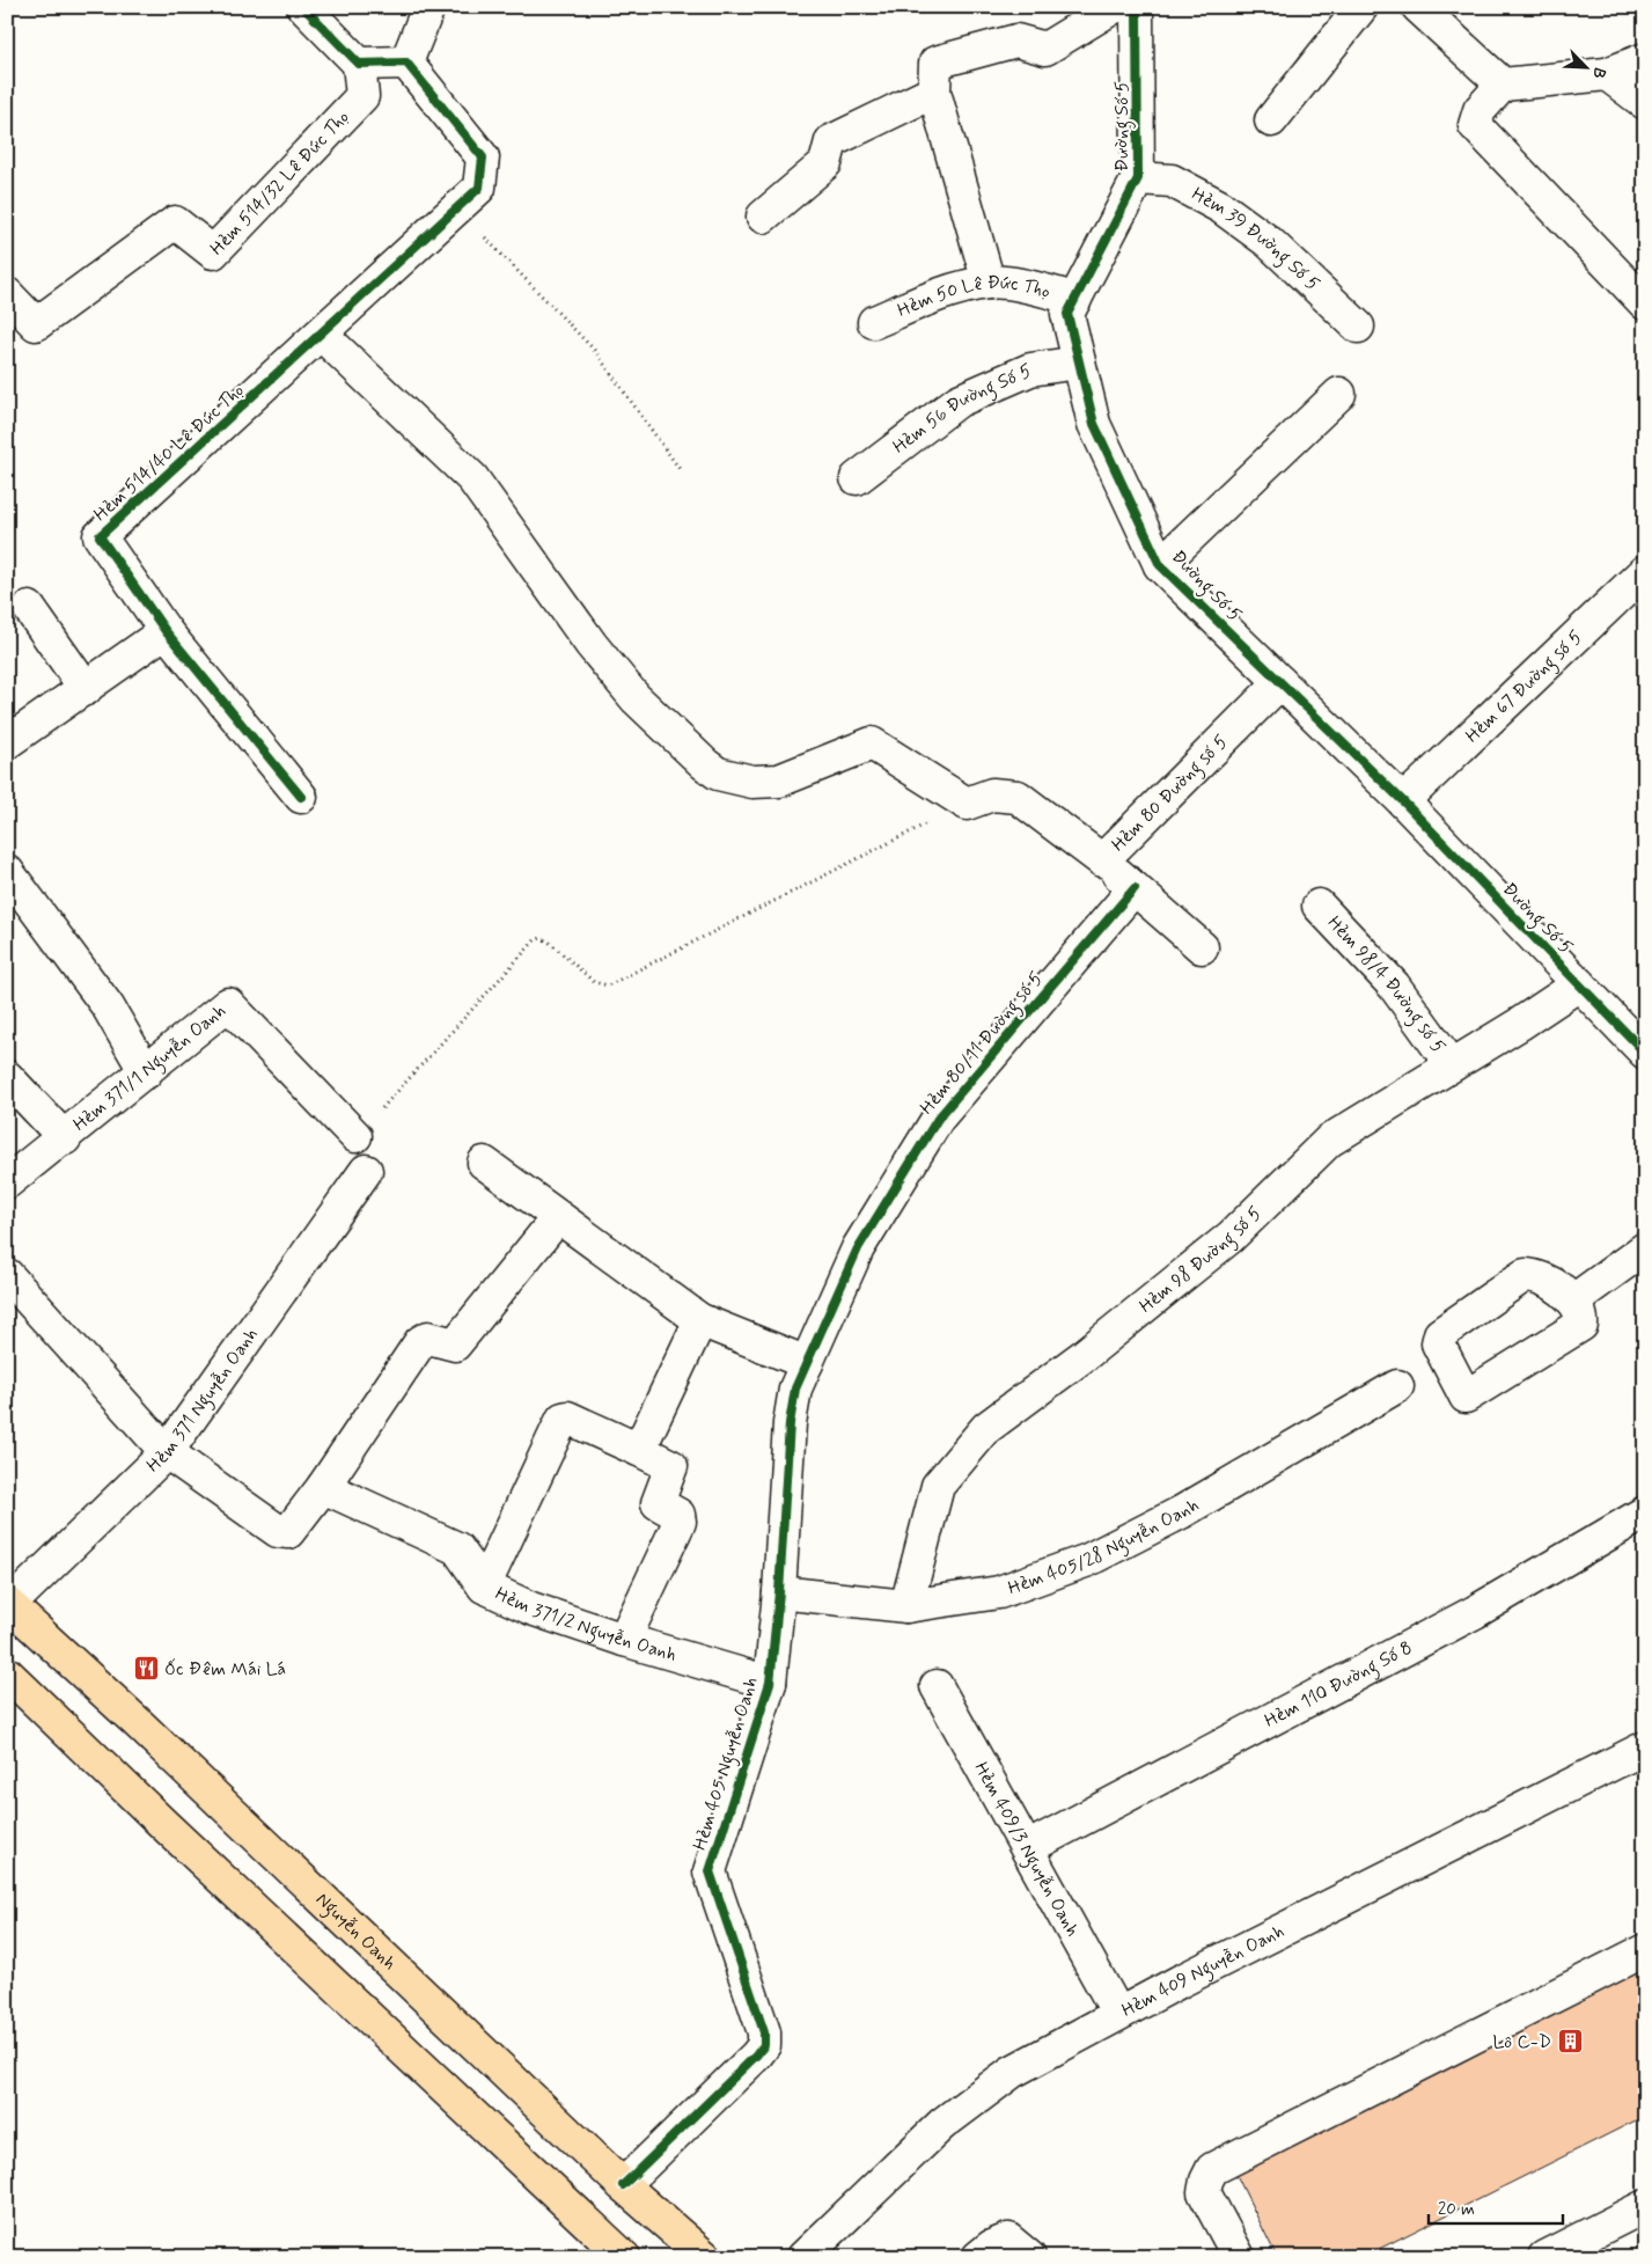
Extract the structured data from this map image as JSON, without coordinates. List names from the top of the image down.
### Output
{
  "streets": {
    "main road": ["Nguyễn Oanh"],
    "street": [
      "Đường Số 5",
      "Hẻm 514/32 Lê Đức Thọ",
      "Hẻm 39 Đường Số 5",
      "Hẻm 50 Lê Đức Thọ",
      "Hẻm 56 Đường Số 5",
      "Hẻm 514/40 Lê Đức Thọ",
      "Hẻm 67 Đường số 5",
      "Hẻm 80 Đường số 5",
      "Hẻm 98/4 Đường số 5",
      "Hẻm 80/11 Đường số 5",
      "Hẻm 371/1 Nguyễn Oanh",
      "Hẻm 98 Đường số 5",
      "Hẻm 371 Nguyễn Oanh",
      "Hẻm 405/28 Nguyễn Oanh",
      "Hẻm 371/2 Nguyễn Oanh",
      "Hẻm 110 Đường Số 8",
      "Hẻm 405 Nguyễn Oanh",
      "Hẻm 409/3 Nguyễn Oanh",
      "Hẻm 409 Nguyễn Oanh"
    ]
  },
  "crossings": [
    ["Đường Số 5", "Hẻm 39 Đường Số 5"],
    ["Đường Số 5", "Hẻm 50 Lê Đức Thọ"],
    ["Đường Số 5", "Hẻm 56 Đường Số 5"],
    ["Đường Số 5", "Hẻm 67 Đường số 5"],
    ["Đường Số 5", "Hẻm 80 Đường số 5"],
    ["Đường Số 5", "Hẻm 98 Đường số 5"],
    ["Hẻm 98/4 Đường số 5", "Hẻm 98 Đường số 5"],
    ["Hẻm 80/11 Đường số 5", "Hẻm 405 Nguyễn Oanh"],
    ["Hẻm 98 Đường số 5", "Hẻm 405/28 Nguyễn Oanh"],
    ["Hẻm 371 Nguyễn Oanh", "Nguyễn Oanh"],
    ["Hẻm 405/28 Nguyễn Oanh", "Hẻm 405 Nguyễn Oanh"],
    ["Hẻm 371/2 Nguyễn Oanh", "Hẻm 405 Nguyễn Oanh"],
    ["Hẻm 110 Đường Số 8", "Hẻm 409/3 Nguyễn Oanh"],
    ["Hẻm 405 Nguyễn Oanh", "Nguyễn Oanh"],
    ["Hẻm 409/3 Nguyễn Oanh", "Hẻm 409 Nguyễn Oanh"]
  ],
  "places": {
    "restaurant": ["Ốc Đêm Mái Lá"],
    "building": ["Lô C-D"]
  },
  "scale_bar": "20 m",
  "north": "bottom right"
}
